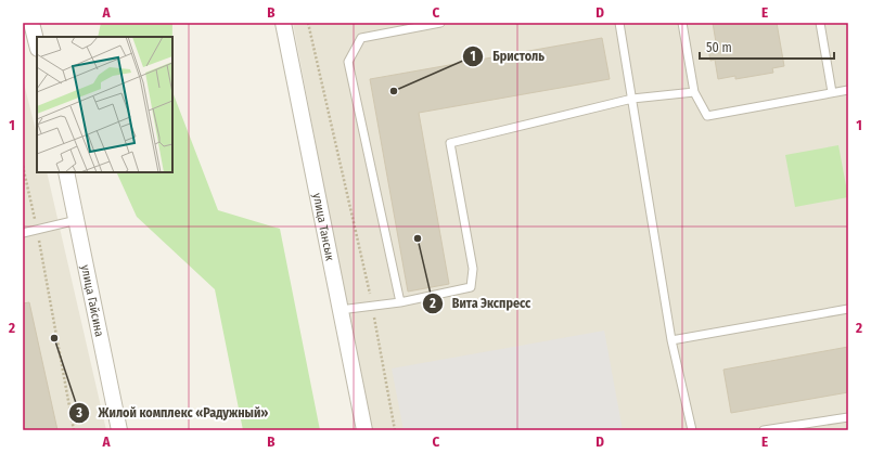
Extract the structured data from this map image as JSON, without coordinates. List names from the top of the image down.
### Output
{
  "streets": {
    "street": ["улица Тансык", "улица Гайсина"]
  },
  "places": ["Бристоль", "Вита Экспресс", "Жилой комплекс «Радужный»"],
  "scale_bar": "50 m",
  "grid": {
    "columns": [
      "A",
      "B",
      "C",
      "D",
      "E"
    ],
    "rows": ["1", "2"]
  }
}
